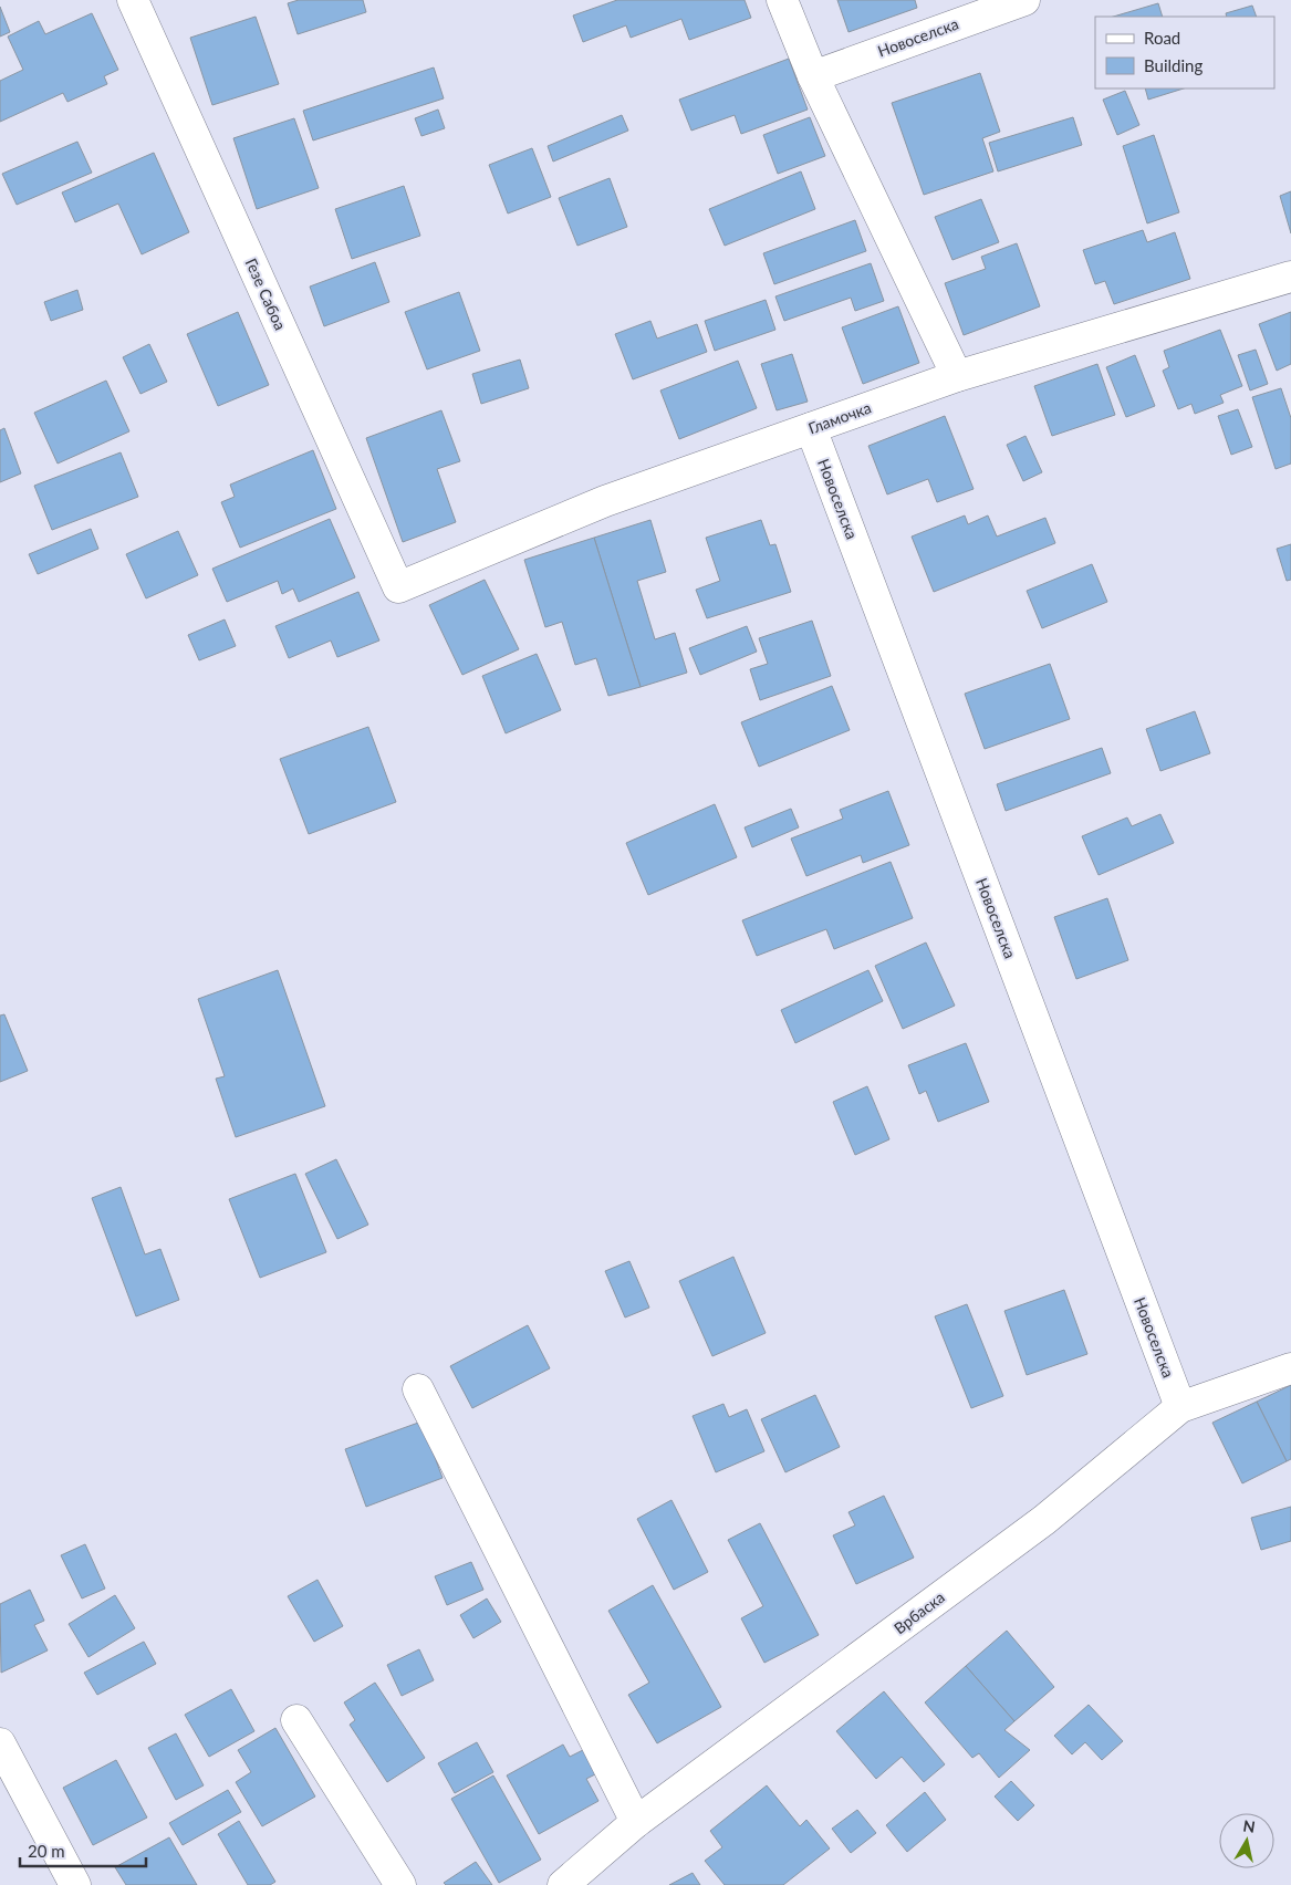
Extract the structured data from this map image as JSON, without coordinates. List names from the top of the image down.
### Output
{
  "streets": {
    "street": [
      "Новоселска",
      "Гезе Сабоа",
      "Гламочка",
      "Врбаска"
    ]
  },
  "crossings": [
    ["Новоселска", "Гламочка"],
    ["Новоселска", "Врбаска"],
    ["Гезе Сабоа", "Гламочка"]
  ],
  "legend": ["Road", "Building"],
  "scale_bar": "20 m",
  "north": "top"
}
